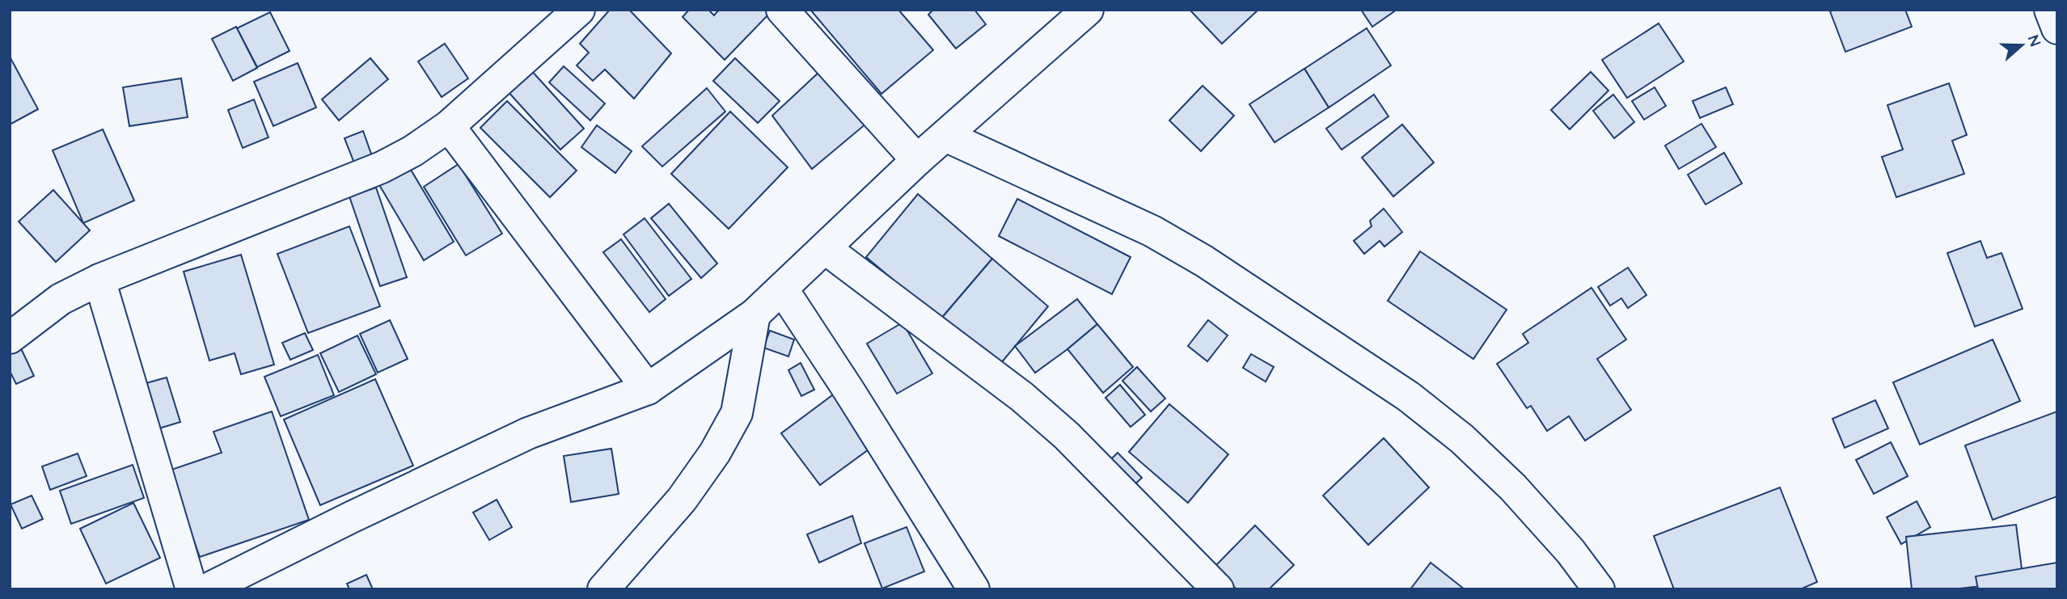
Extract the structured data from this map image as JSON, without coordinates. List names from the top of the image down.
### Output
{
  "north": "right"
}
